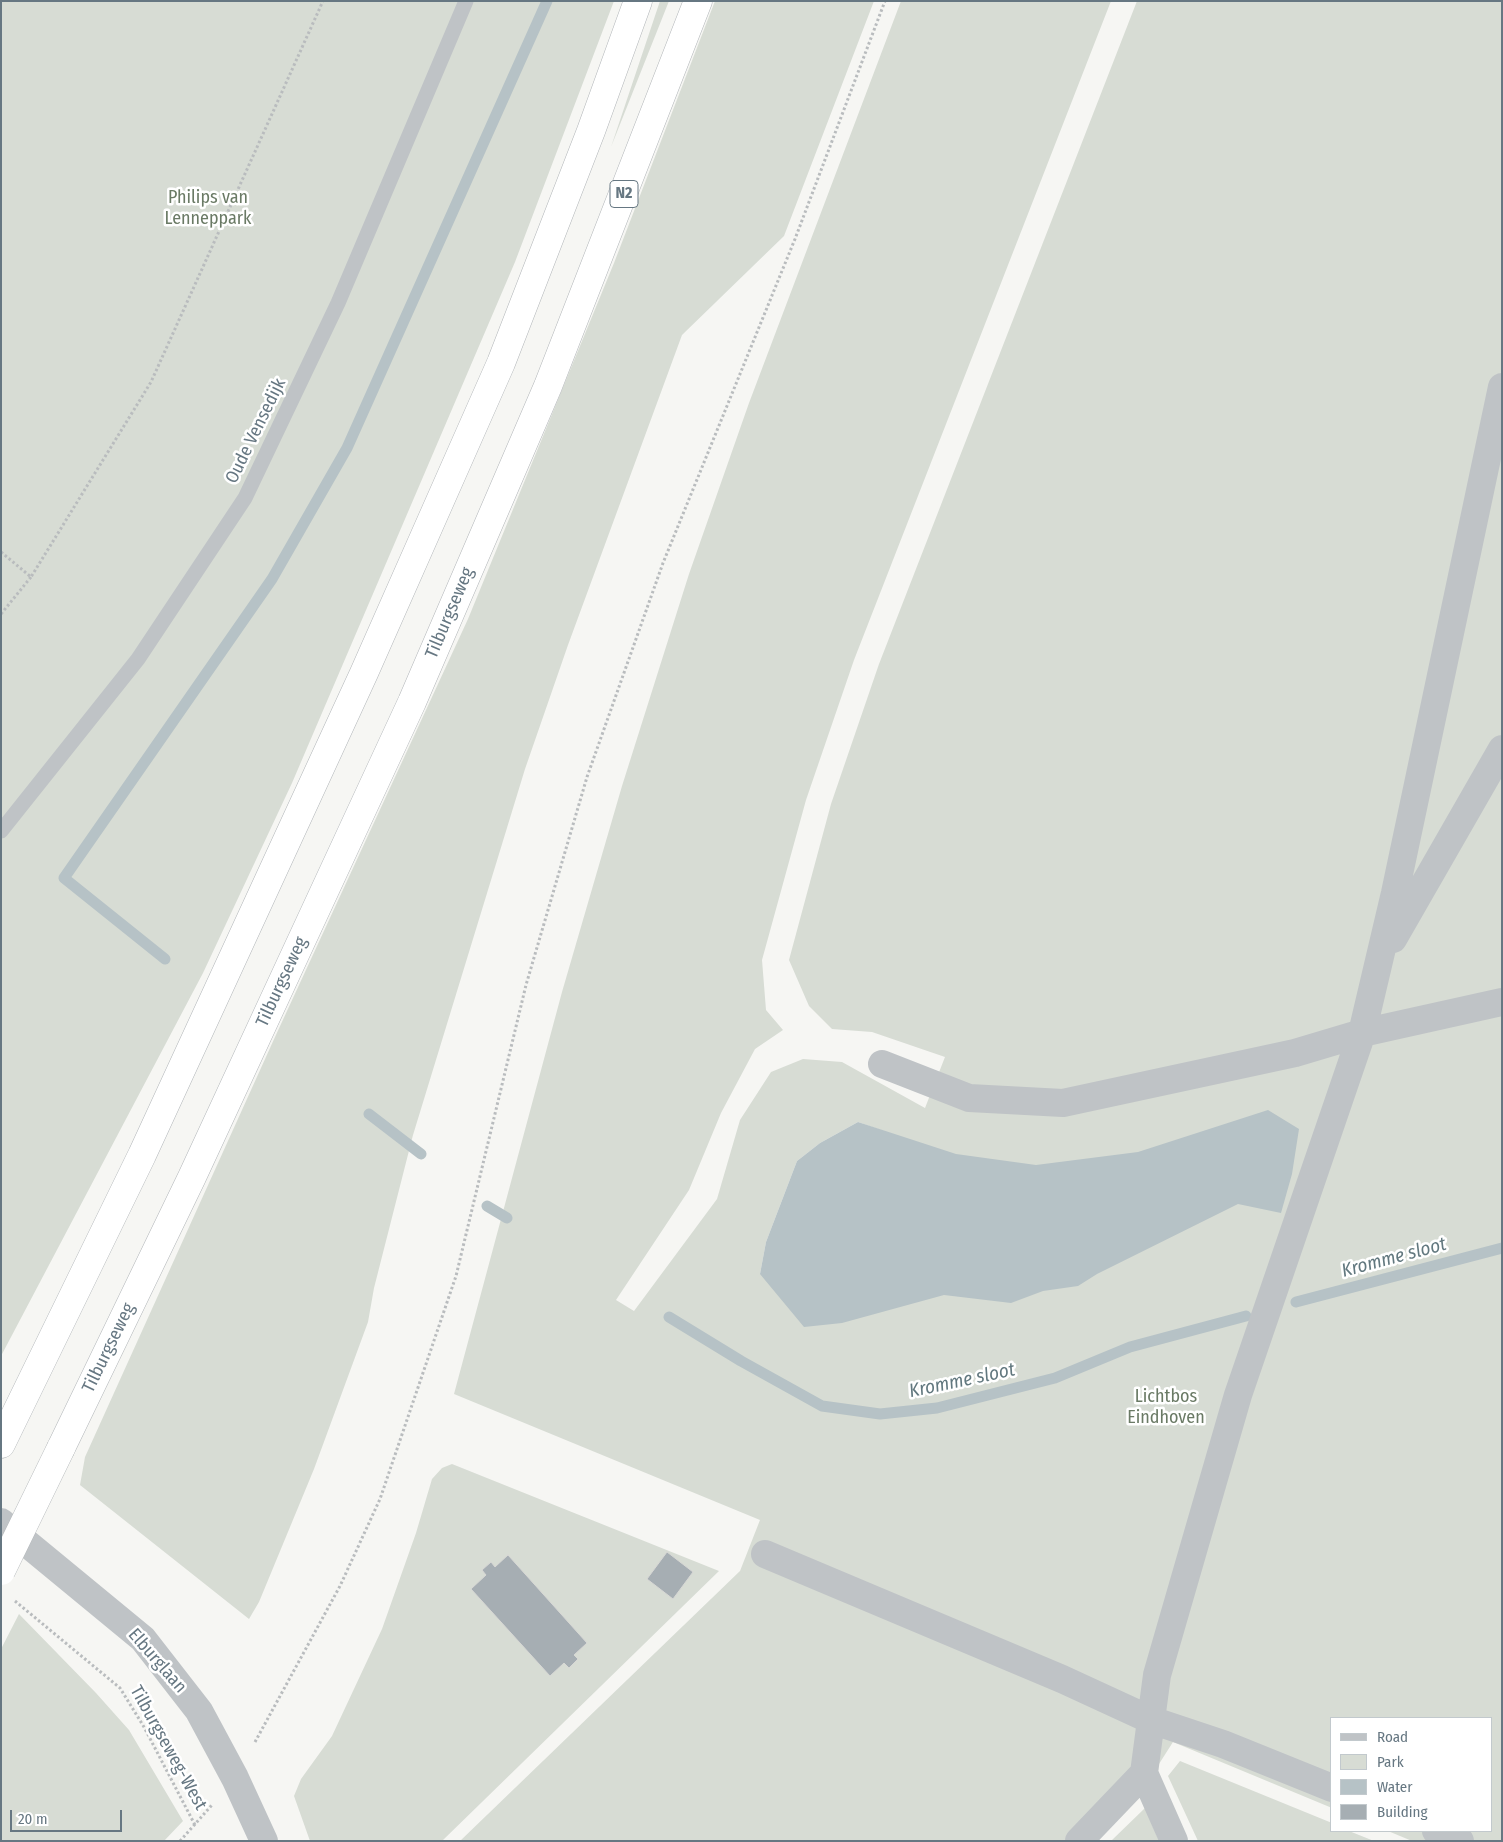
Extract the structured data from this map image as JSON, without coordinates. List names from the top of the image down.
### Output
{
  "streets": {
    "highway": ["N2", "Tilburgseweg"],
    "street": ["Elburglaan"],
    "lane": ["Oude Vensedijk"],
    "path": ["Tilburgseweg-West"]
  },
  "crossings": [
    ["Tilburgseweg", "Tilburgseweg-West"]
  ],
  "water": ["Kromme sloot"],
  "parks": ["Philips van Lenneppark", "Lichtbos Eindhoven"],
  "legend": [
    "Road",
    "Park",
    "Water",
    "Building"
  ],
  "scale_bar": "20 m"
}
